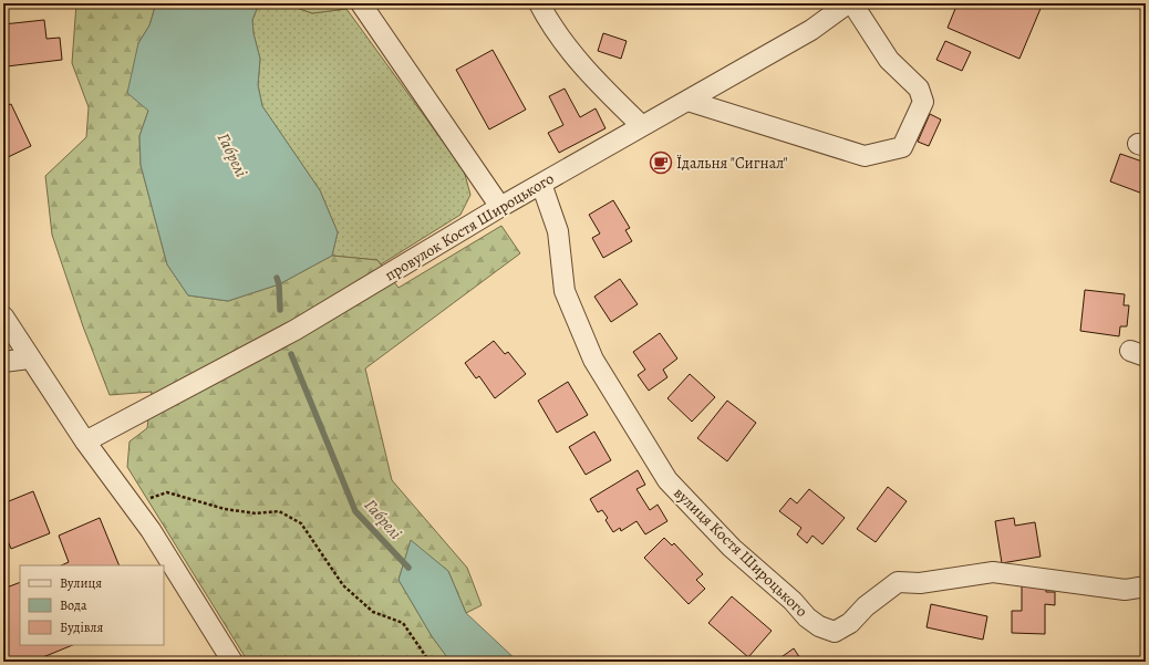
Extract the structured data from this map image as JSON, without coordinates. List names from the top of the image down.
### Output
{
  "streets": {
    "street": ["провулок Костя Широцького", "вулиця Костя Широцького"]
  },
  "crossings": [
    ["провулок Костя Широцького", "вулиця Костя Широцького"]
  ],
  "water": ["Габрелі"],
  "places": {
    "cafe": ["Їдальня \"Сигнал\""]
  },
  "legend": ["Вулиця", "Вода", "Будівля"]
}
